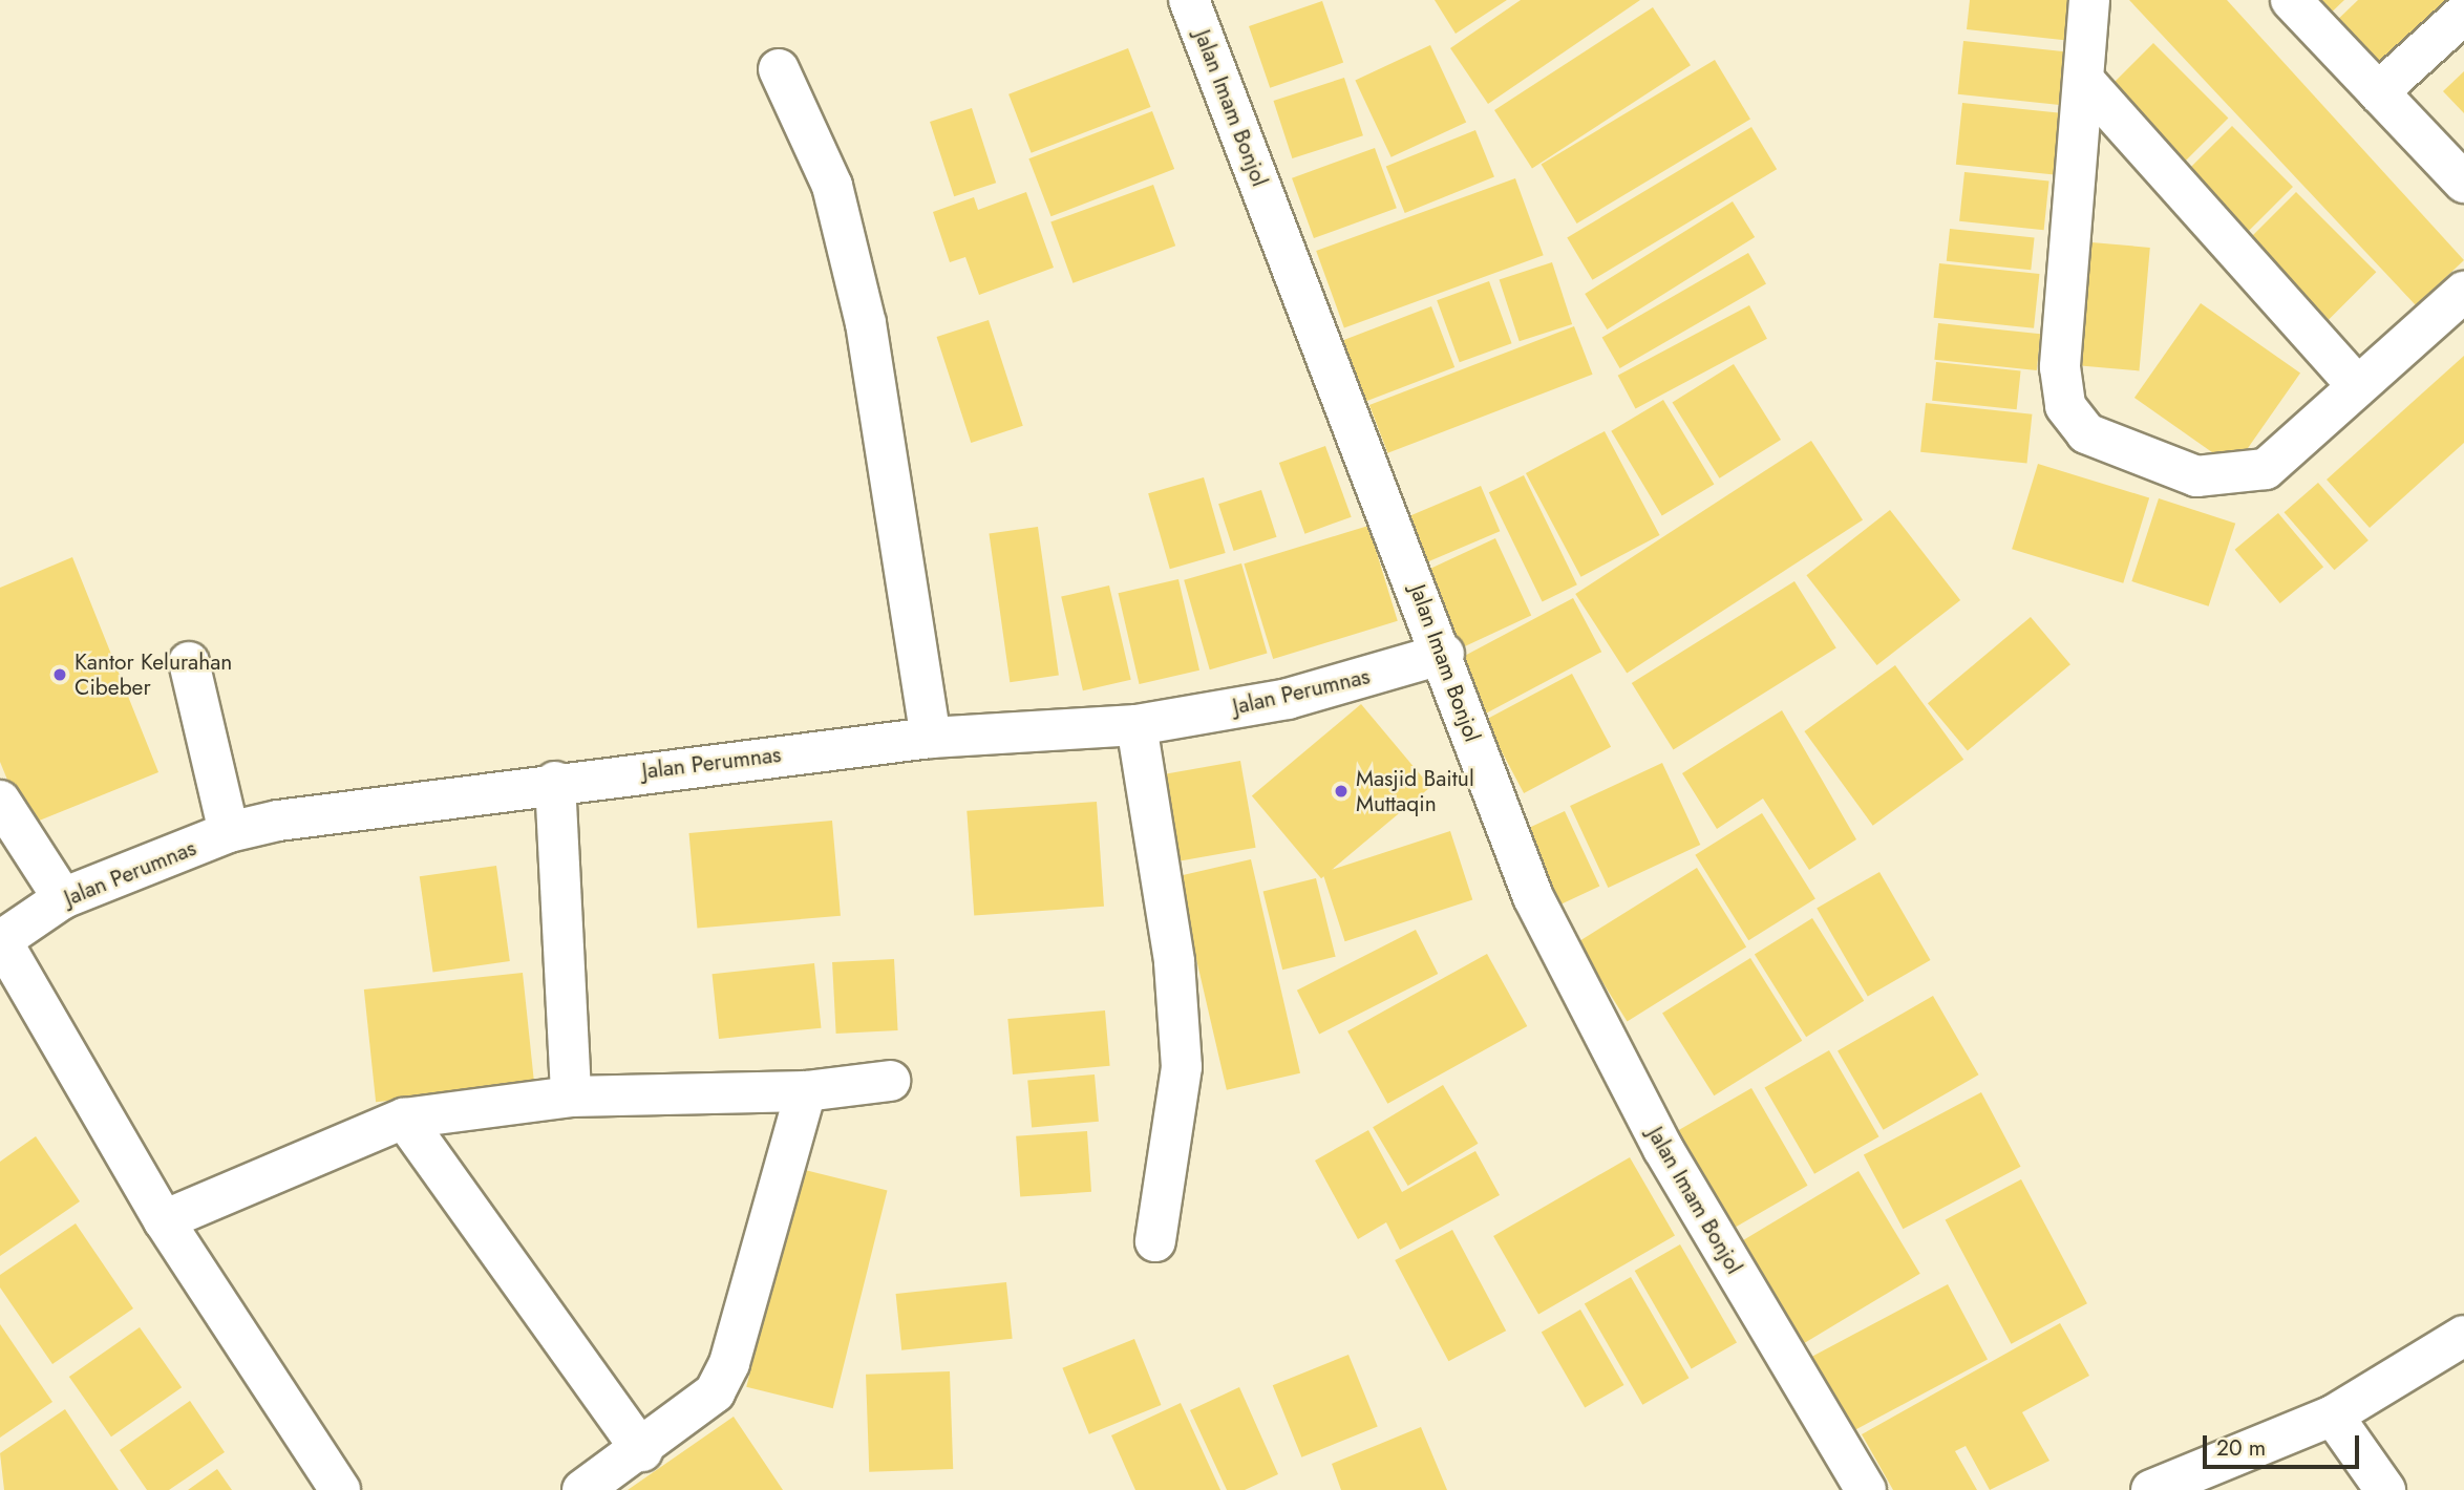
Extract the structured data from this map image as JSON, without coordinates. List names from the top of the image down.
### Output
{
  "streets": {
    "street": ["Jalan Imam Bonjol", "Jalan Perumnas"]
  },
  "crossings": [
    ["Jalan Imam Bonjol", "Jalan Perumnas"]
  ],
  "places": ["Kantor Kelurahan Cibeber", "Masjid Baitul Muttaqin"],
  "scale_bar": "20 m"
}
